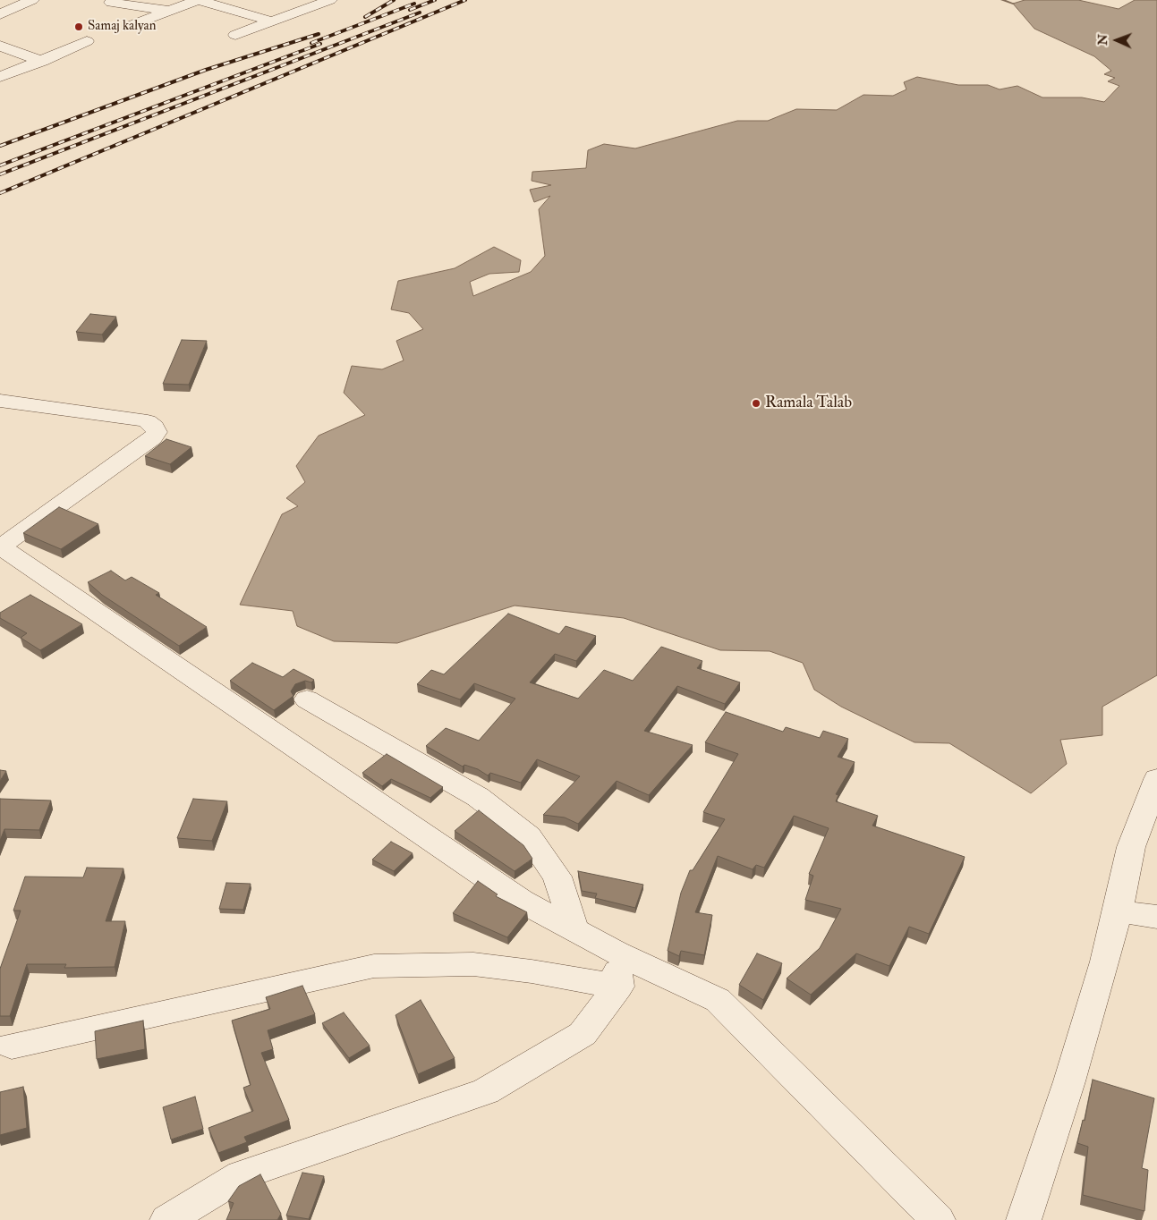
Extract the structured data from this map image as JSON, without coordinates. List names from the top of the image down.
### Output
{
  "places": ["Samaj kalyan", "Ramala Talab"],
  "north": "left"
}
